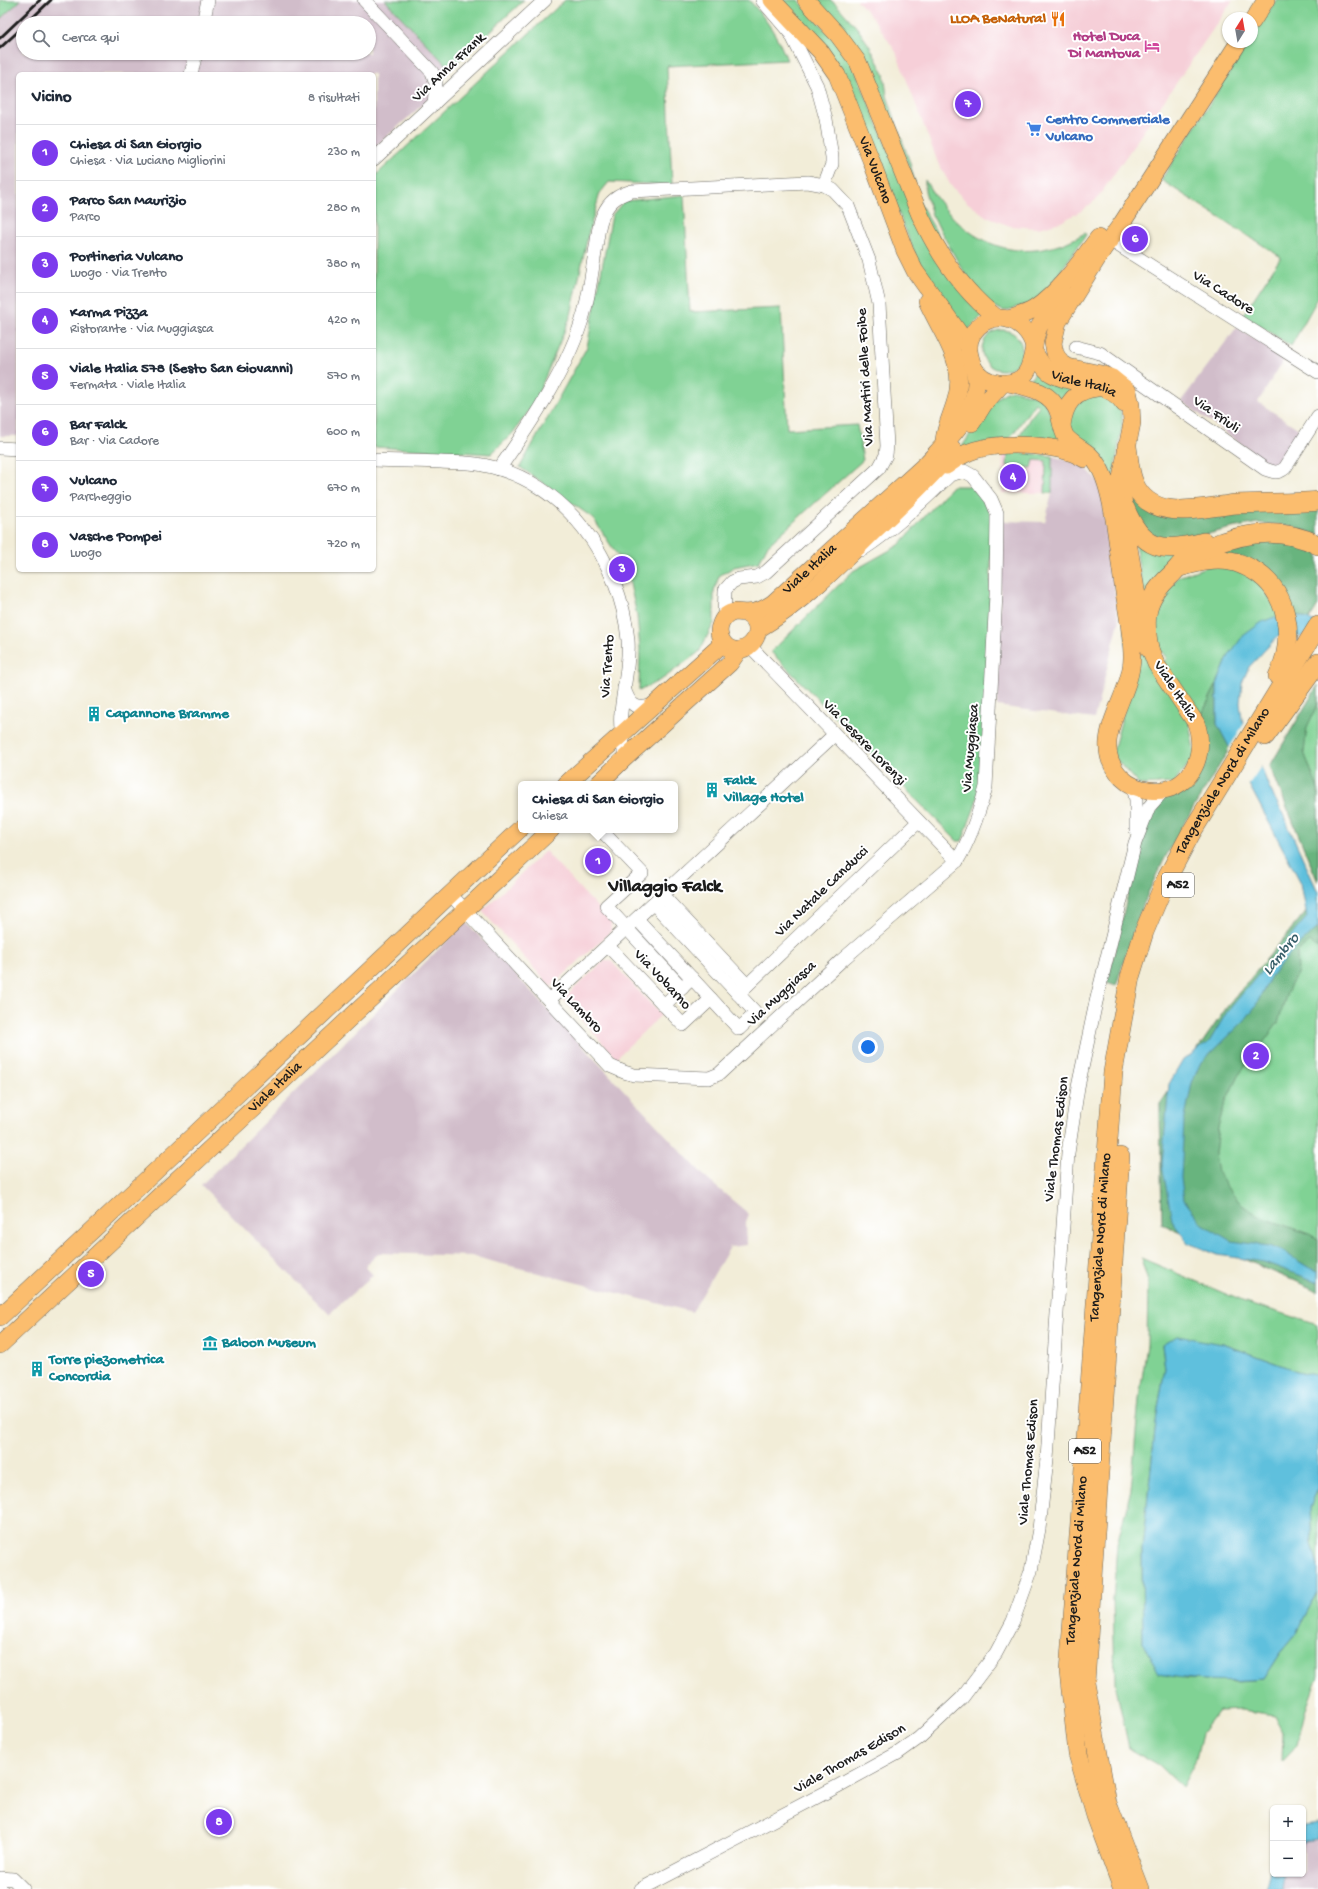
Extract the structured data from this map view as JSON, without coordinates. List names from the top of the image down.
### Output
{
  "streets": {
    "highway": ["Tangenziale Nord di Milano", "A52"],
    "main road": ["Via Vulcano", "Viale Italia"],
    "street": [
      "Via Anna Frank",
      "Via Cadore",
      "Via Martiri delle Foibe",
      "Via Friuli",
      "Via Trento",
      "Via Cesare Lorenzi",
      "Via Muggiasca",
      "Via Natale Canducci",
      "Via Vobarno",
      "Via Lambro",
      "Viale Thomas Edison"
    ]
  },
  "crossings": [
    ["Via Vulcano", "Viale Italia"],
    ["Via Cadore", "Viale Italia"],
    ["Via Martiri delle Foibe", "Viale Italia"],
    ["Via Martiri delle Foibe", "Via Trento"],
    ["Via Martiri delle Foibe", "Via Cesare Lorenzi"],
    ["Viale Italia", "Via Cesare Lorenzi"],
    ["Viale Italia", "Via Muggiasca"],
    ["Viale Italia", "Via Lambro"],
    ["Viale Italia", "Viale Thomas Edison"],
    ["Via Cesare Lorenzi", "Via Muggiasca"],
    ["Via Cesare Lorenzi", "Via Natale Canducci"],
    ["Via Muggiasca", "Via Lambro"]
  ],
  "districts": ["Villaggio Falck"],
  "water": ["Lambro"],
  "places": {
    "restaurant": ["LLOA BeNatural"],
    "hotel": ["Hotel Duca Di Mantova"],
    "supermarket": ["Centro Commerciale Vulcano"],
    "building": ["Capannone Bramme", "Falck Village Hotel", "Torre piezometrica Concordia"],
    "museum": ["Baloon Museum"]
  },
  "north": "top",
  "page": {
    "search": "Cerca qui",
    "heading": ["Vicino", "8 risultati"],
    "pins": [
      "7",
      "6",
      "4",
      "3",
      "1",
      "2",
      "5",
      "8"
    ],
    "list": [
      {
        "mark": "1",
        "name": "Chiesa di San Giorgio",
        "note": "Chiesa · Via Luciano Migliorini",
        "value": "230 m"
      },
      {
        "mark": "2",
        "name": "Parco San Maurizio",
        "note": "Parco",
        "value": "280 m"
      },
      {
        "mark": "3",
        "name": "Portineria Vulcano",
        "note": "Luogo · Via Trento",
        "value": "380 m"
      },
      {
        "mark": "4",
        "name": "Karma Pizza",
        "note": "Ristorante · Via Muggiasca",
        "value": "420 m"
      },
      {
        "mark": "5",
        "name": "Viale Italia 578 (Sesto San Giovanni)",
        "note": "Fermata · Viale Italia",
        "value": "570 m"
      },
      {
        "mark": "6",
        "name": "Bar Falck",
        "note": "Bar · Via Cadore",
        "value": "600 m"
      },
      {
        "mark": "7",
        "name": "Vulcano",
        "note": "Parcheggio",
        "value": "670 m"
      },
      {
        "mark": "8",
        "name": "Vasche Pompei",
        "note": "Luogo",
        "value": "720 m"
      }
    ],
    "popup": ["Chiesa di San Giorgio", "Chiesa"],
    "map_buttons": ["+", "−"]
  }
}
